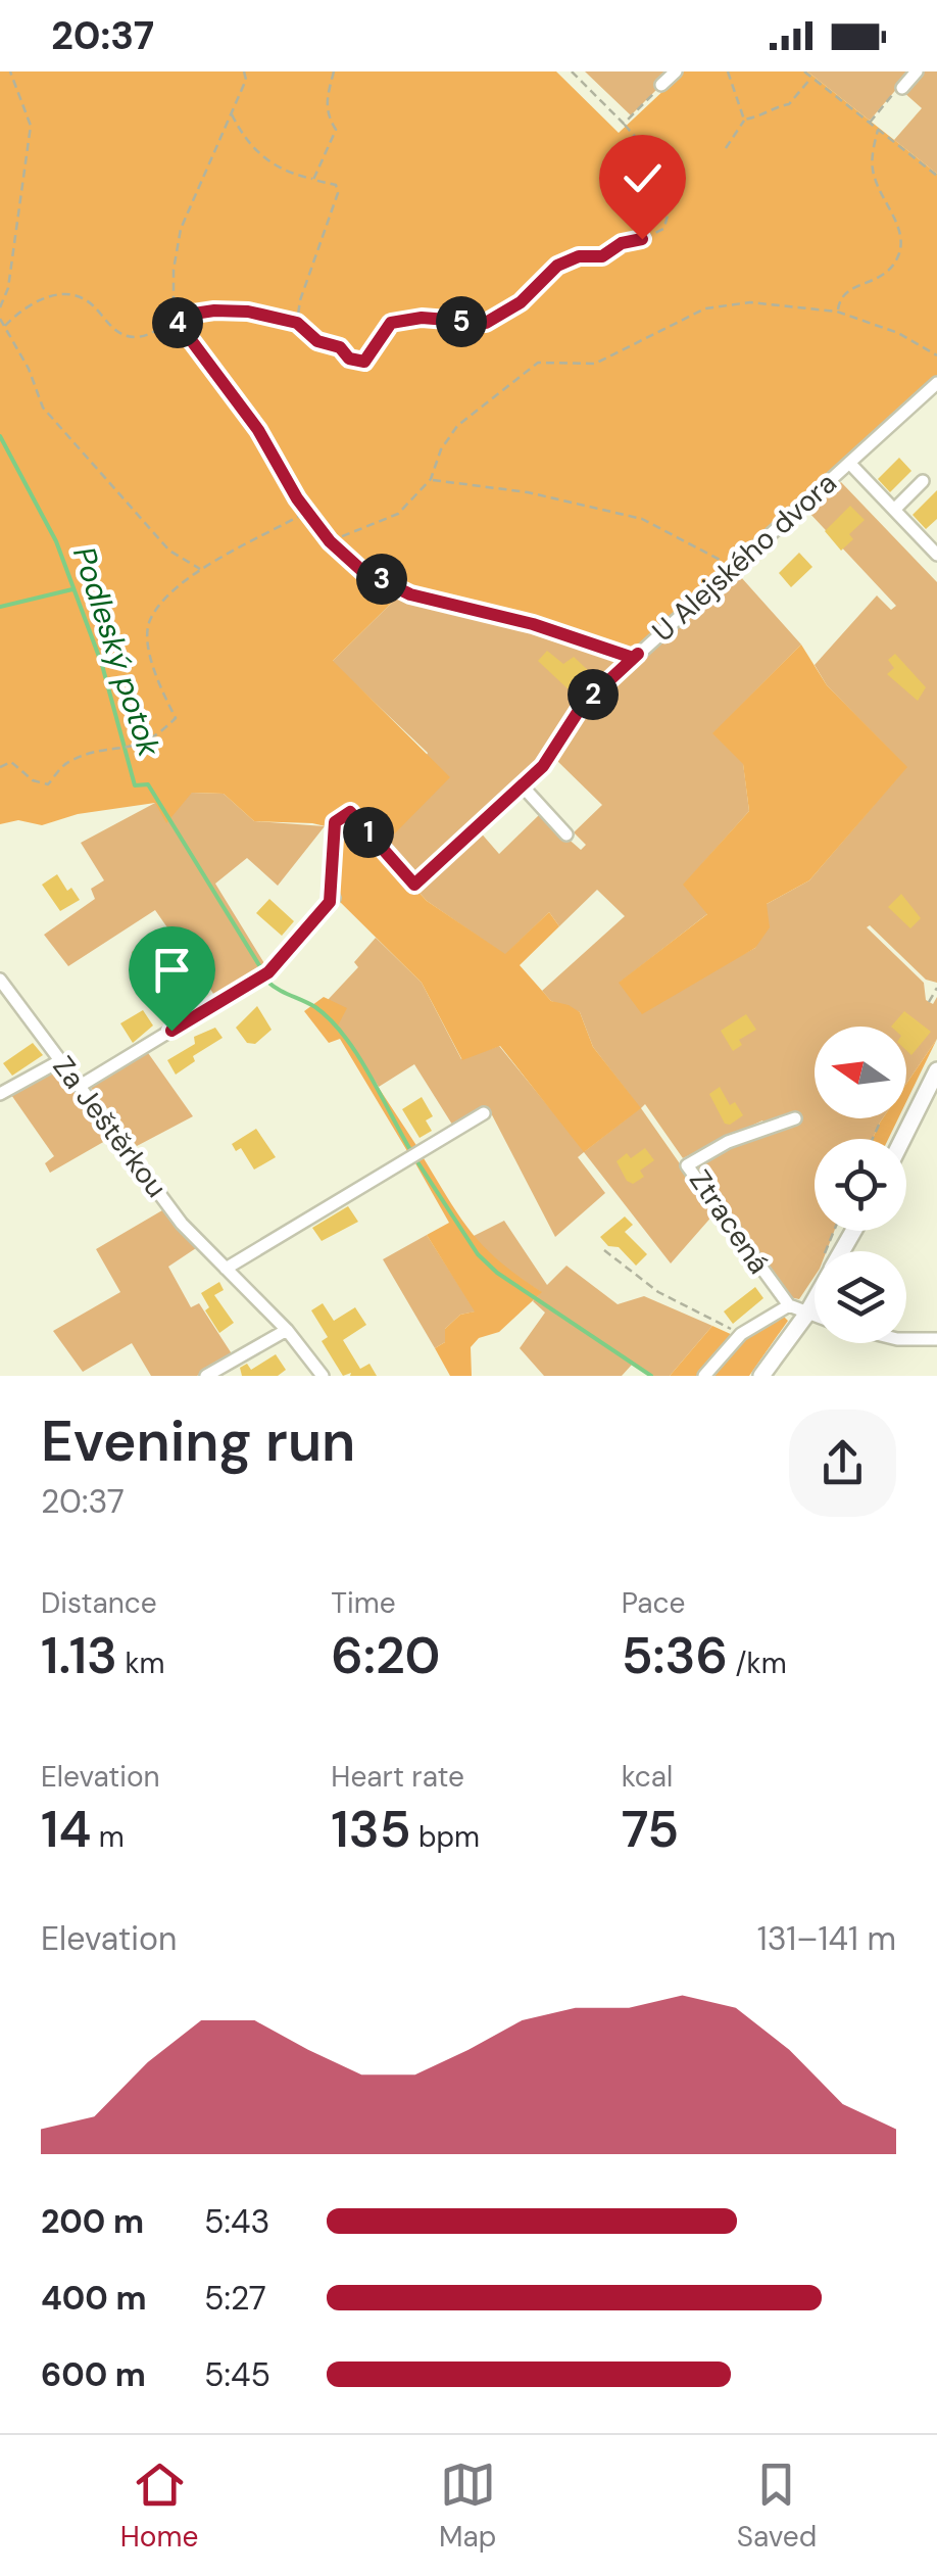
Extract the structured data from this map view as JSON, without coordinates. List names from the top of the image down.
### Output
{
  "streets": {
    "street": ["U Alejského dvora", "Za Ještěrkou", "Ztracená"]
  },
  "water": ["Podleský potok"],
  "north": "left",
  "page": {
    "status": "20:37",
    "pins": [
      "5",
      "4",
      "3",
      "2",
      "1"
    ],
    "heading": ["Evening run", "20:37"],
    "stats": [
      ["Distance", "1.13 km"],
      ["Time", "6:20"],
      ["Pace", "5:36 /km"],
      ["Elevation", "14 m"],
      ["Heart rate", "135 bpm"],
      ["kcal", "75"]
    ],
    "chart": ["Elevation", "131–141 m"],
    "list": [
      {
        "name": "200 m",
        "note": "5:43"
      },
      {
        "name": "400 m",
        "note": "5:27"
      },
      {
        "name": "600 m",
        "note": "5:45"
      }
    ],
    "tabs": ["Home", "Map", "Saved"]
  }
}
